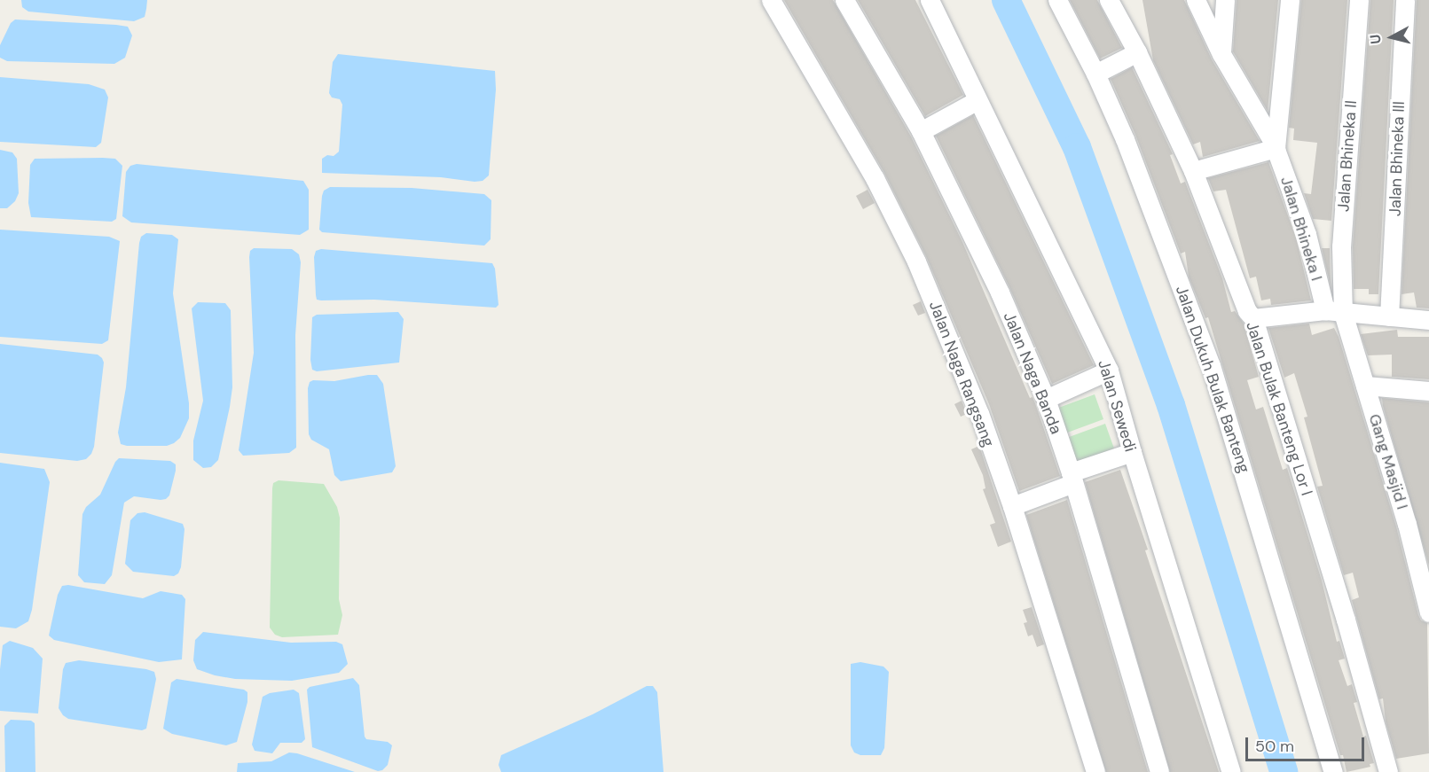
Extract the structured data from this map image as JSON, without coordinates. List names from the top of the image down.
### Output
{
  "streets": {
    "street": [
      "Jalan Bhineka II",
      "Jalan Bhineka III",
      "Jalan Bhineka I",
      "Jalan Naga Banda",
      "Jalan Naga Rangsang",
      "Jalan Dukuh Bulak Banteng",
      "Jalan Sewedi",
      "Jalan Bulak Banteng Lor I",
      "Gang Masjid I"
    ]
  },
  "crossings": [
    ["Jalan Bhineka II", "Jalan Bhineka I"],
    ["Jalan Bhineka II", "Gang Masjid I"],
    ["Jalan Bhineka I", "Gang Masjid I"]
  ],
  "scale_bar": "50 m",
  "north": "left"
}
